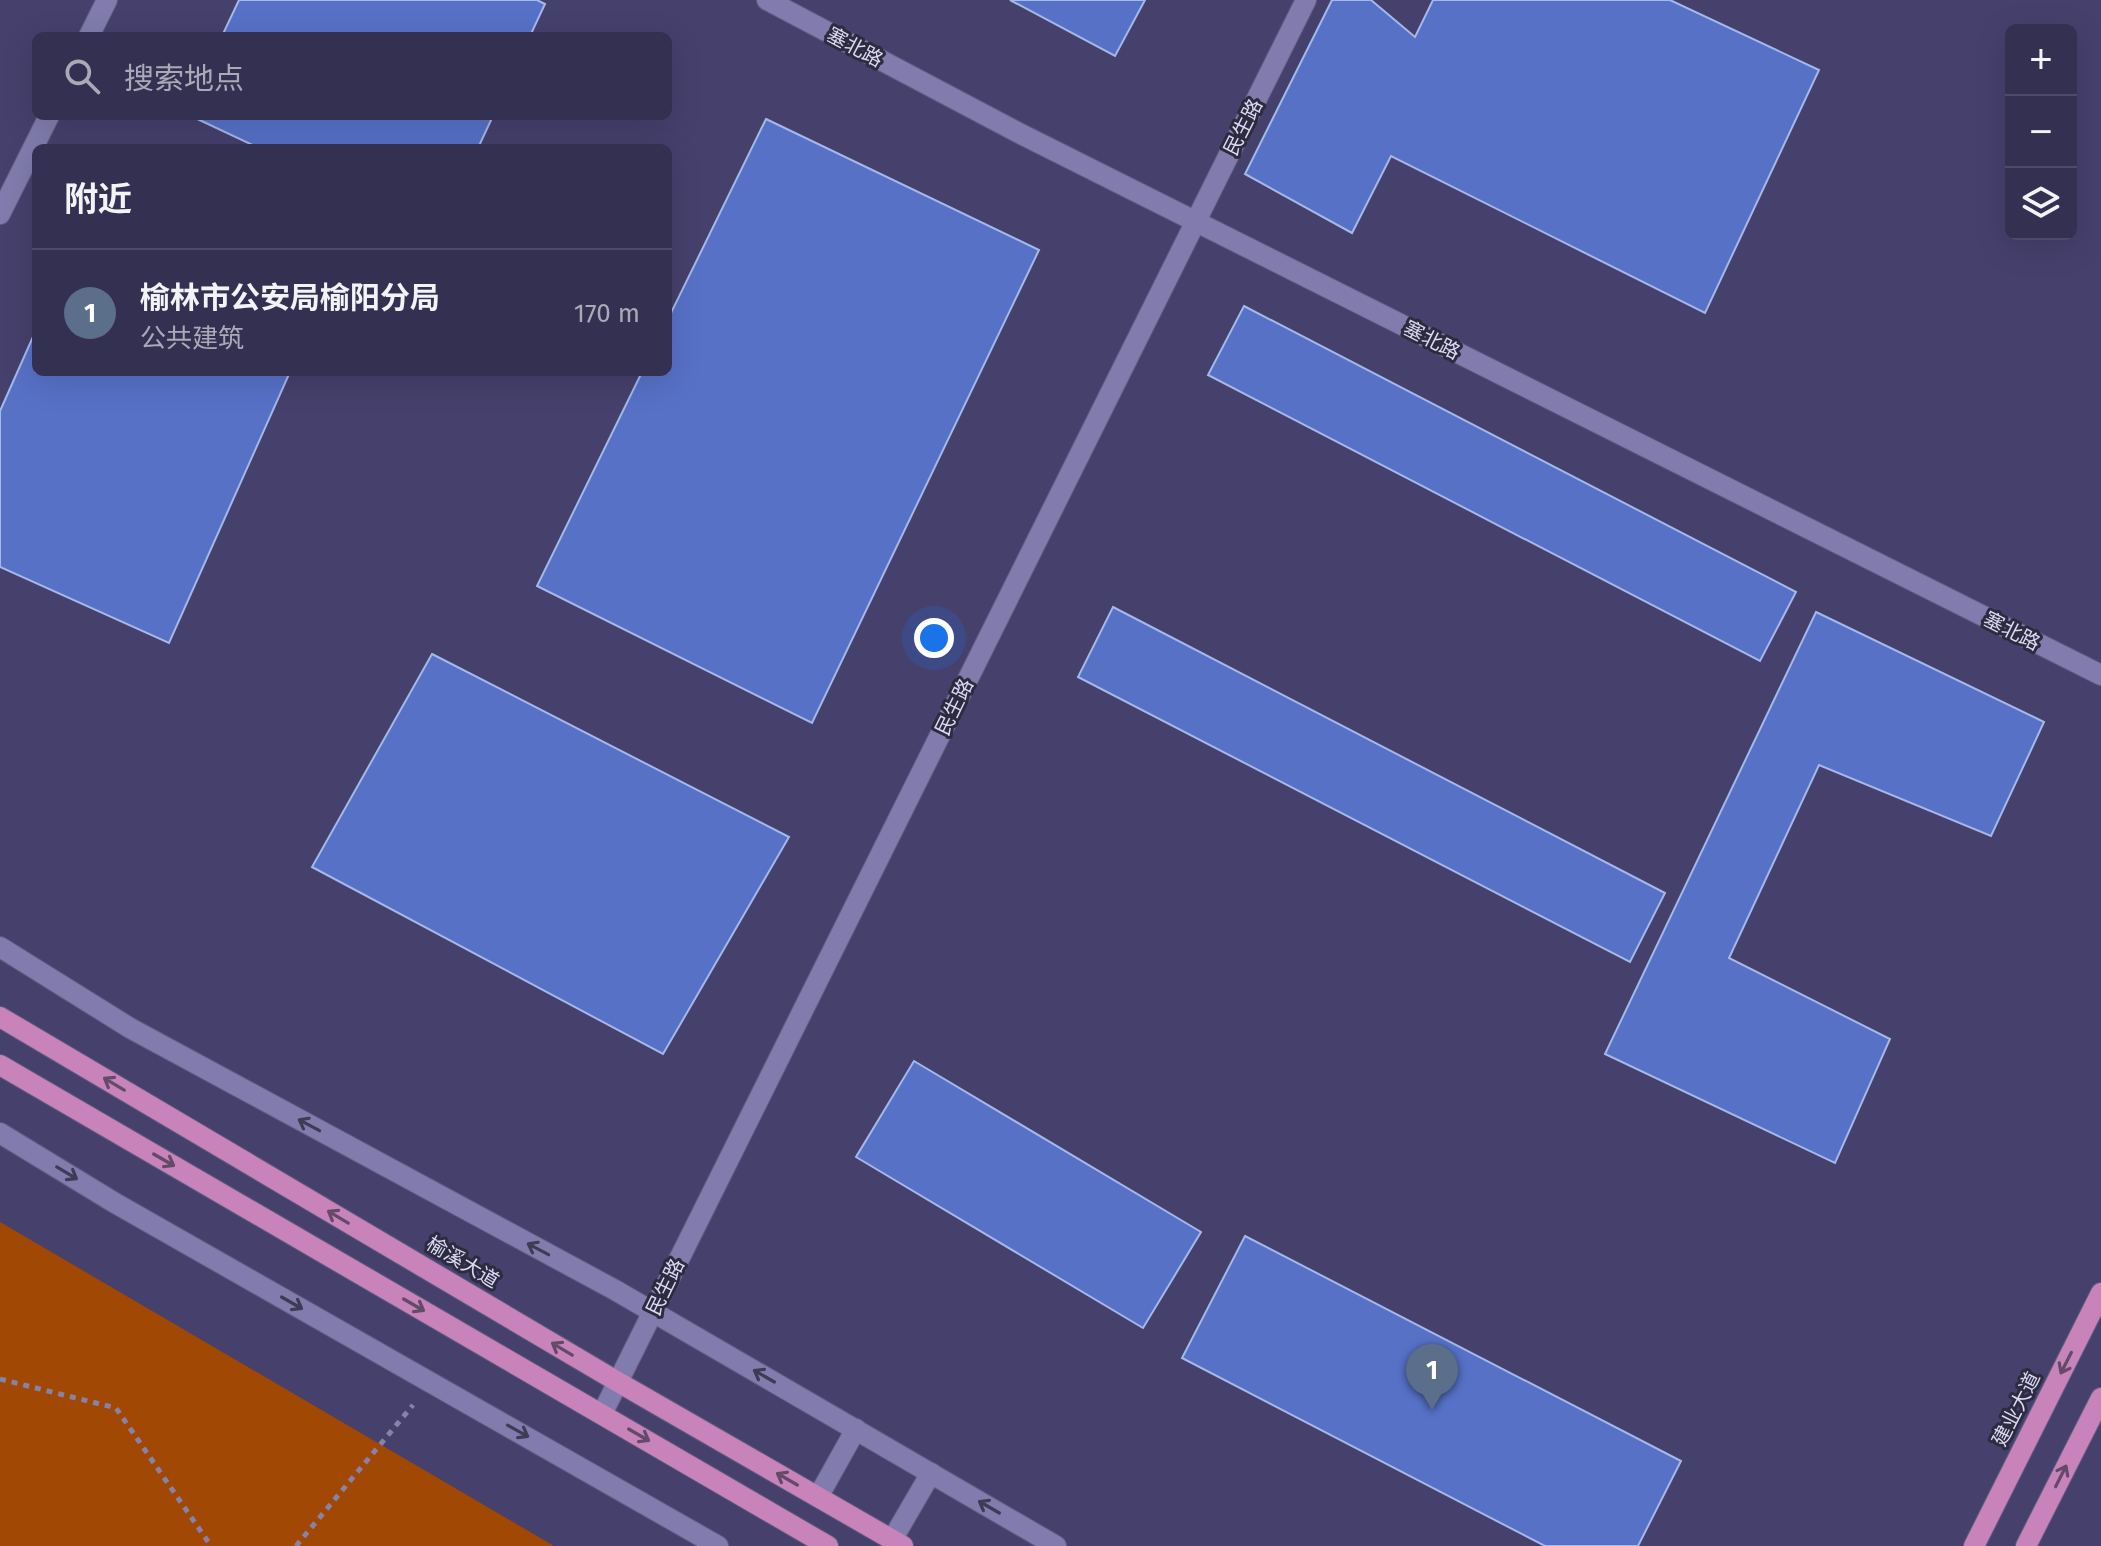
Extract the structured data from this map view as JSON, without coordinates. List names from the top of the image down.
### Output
{
  "streets": {
    "main road": ["榆溪大道", "建业大道"],
    "street": ["塞北路", "民生路"]
  },
  "crossings": [
    ["塞北路", "民生路"],
    ["民生路", "榆溪大道"]
  ],
  "page": {
    "map_buttons": ["+", "−"],
    "search": "搜索地点",
    "heading": "附近",
    "list": [
      {
        "mark": "1",
        "name": "榆林市公安局榆阳分局",
        "note": "公共建筑",
        "value": "170 m"
      }
    ],
    "pins": "1"
  }
}
